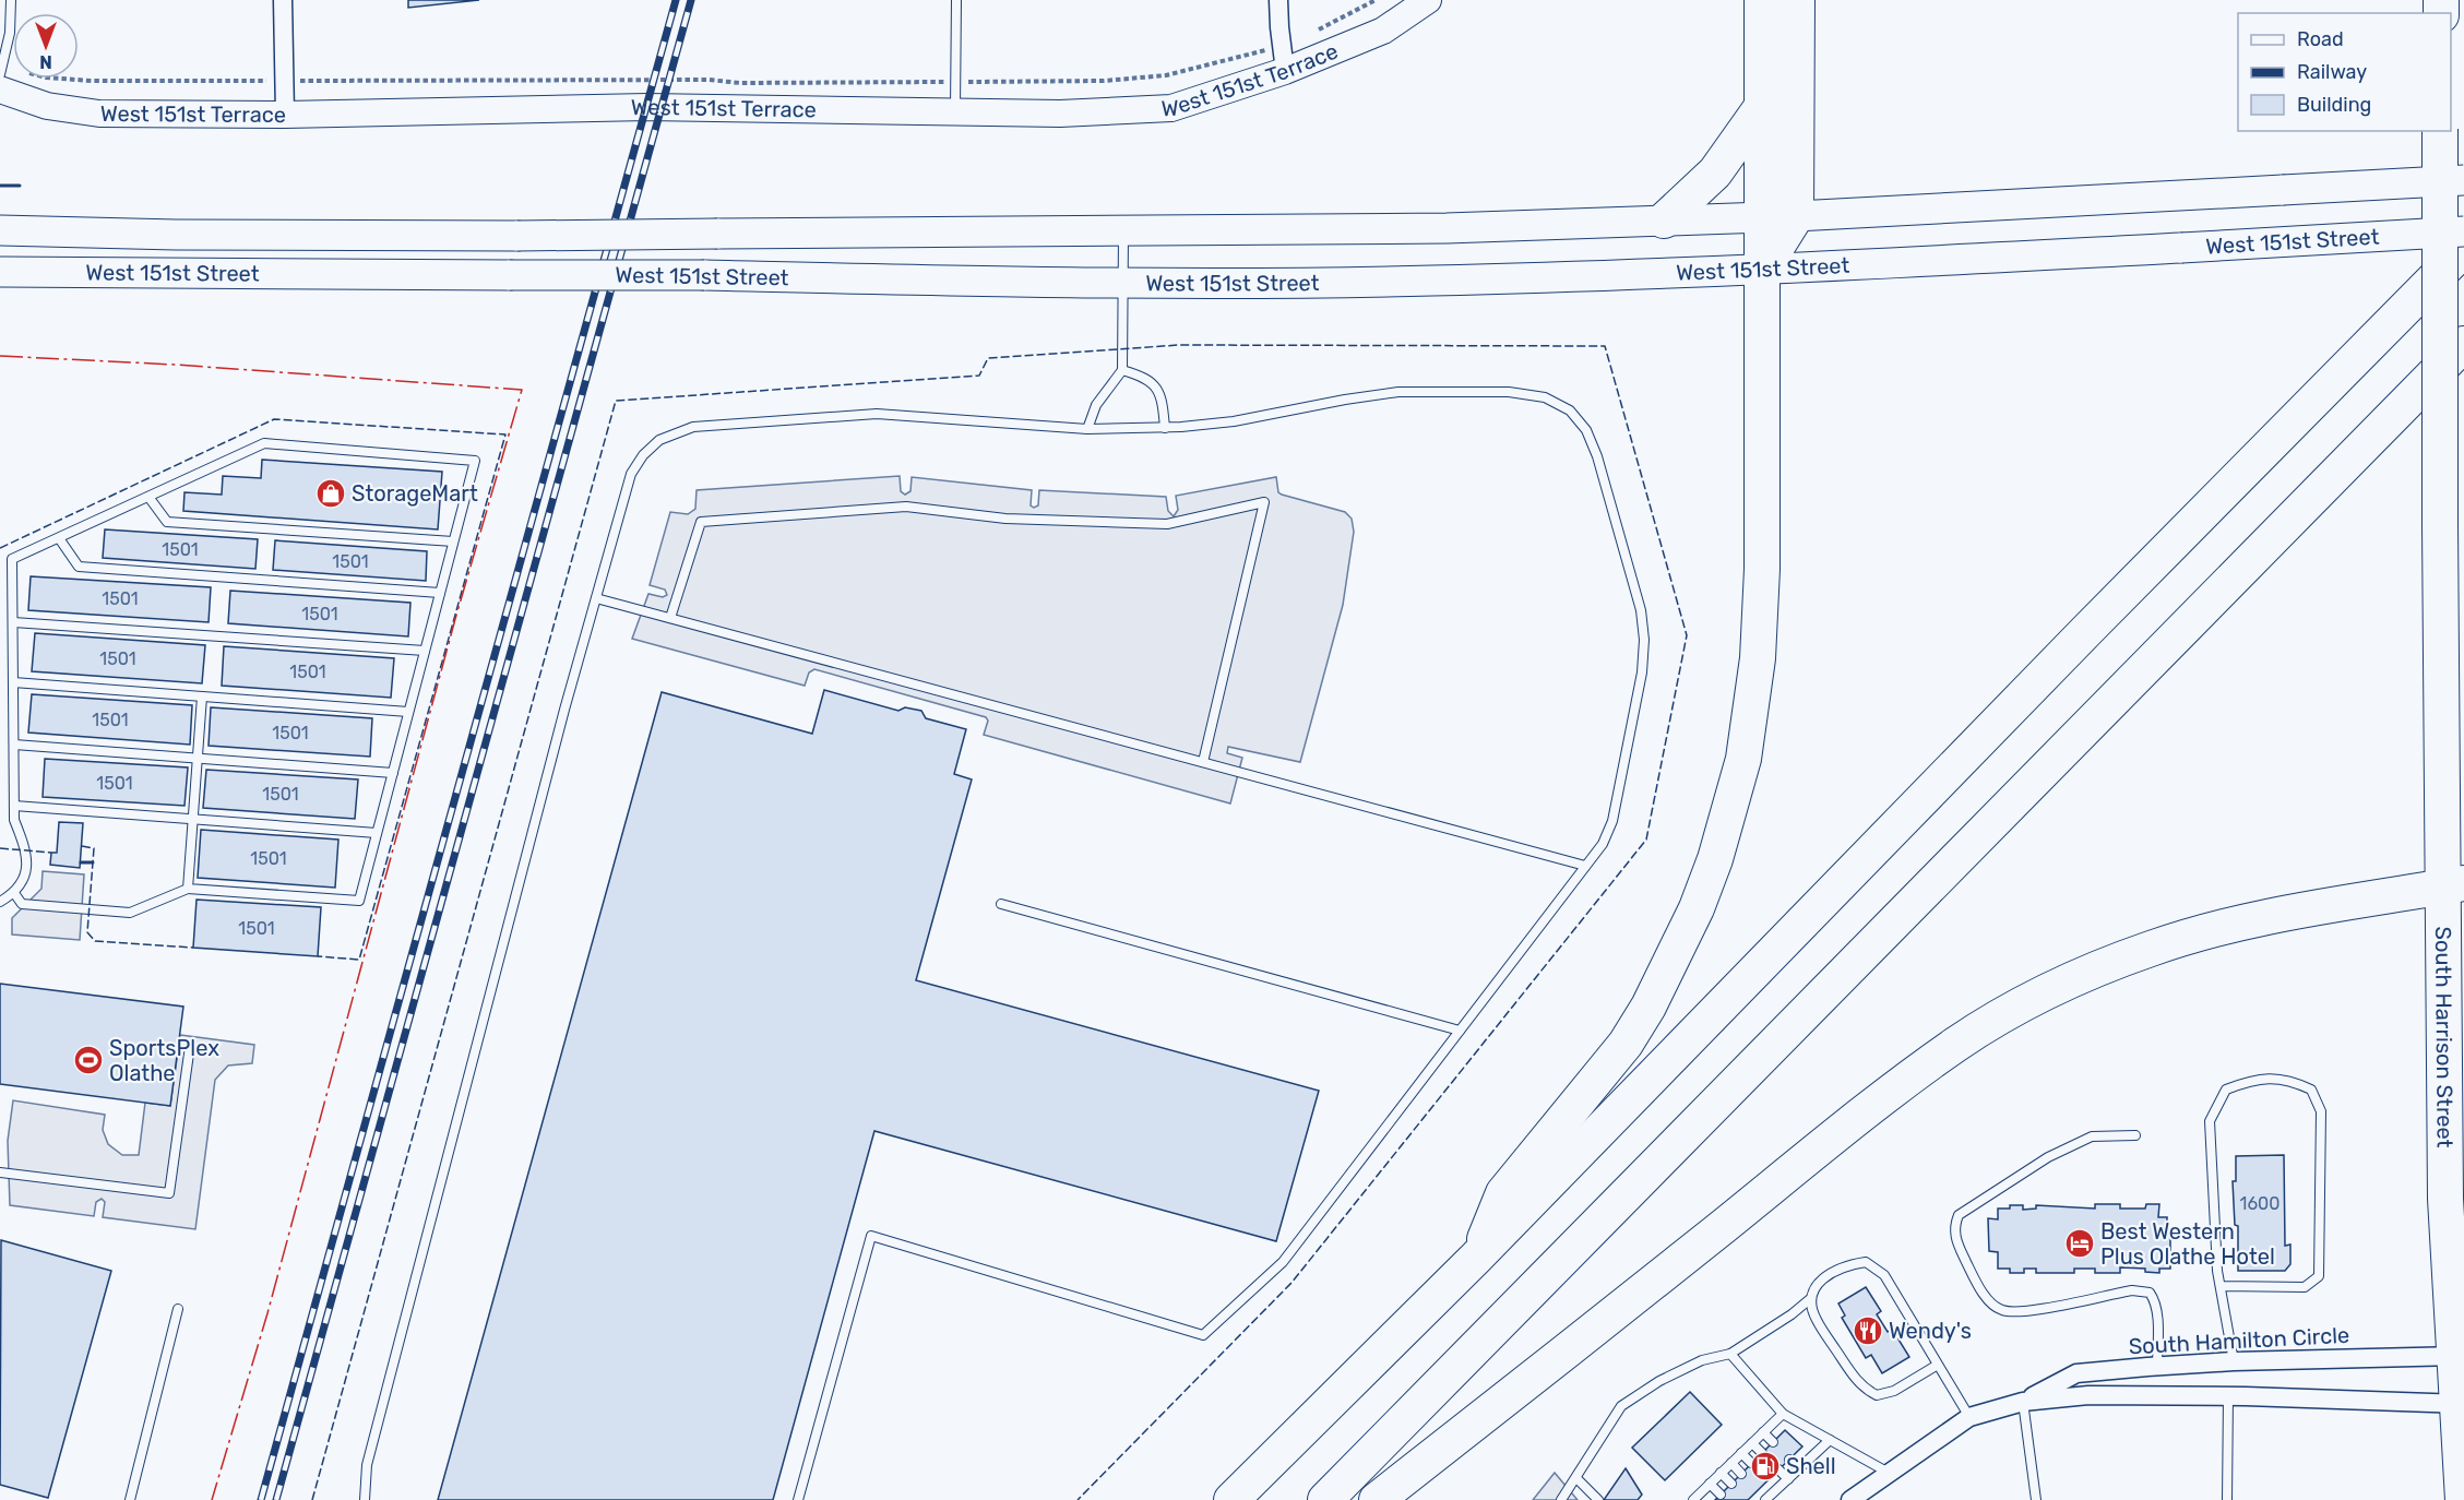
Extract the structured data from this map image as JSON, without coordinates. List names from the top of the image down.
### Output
{
  "streets": {
    "highway": ["South Harrison Street"],
    "main road": ["West 151st Street"],
    "street": ["West 151st Terrace", "South Hamilton Circle"]
  },
  "crossings": [
    ["South Harrison Street", "South Hamilton Circle"]
  ],
  "places": {
    "shop": ["StorageMart"],
    "sports": ["SportsPlex Olathe"],
    "hotel": ["Best Western Plus Olathe Hotel"],
    "restaurant": ["Wendy's"],
    "fuel station": ["Shell"]
  },
  "house_numbers": [
    "1501",
    "1501",
    "1501",
    "1501",
    "1501",
    "1501",
    "1501",
    "1501",
    "1501",
    "1501",
    "1501",
    "1501",
    "1600"
  ],
  "legend": ["Road", "Railway", "Building"],
  "north": "bottom"
}
